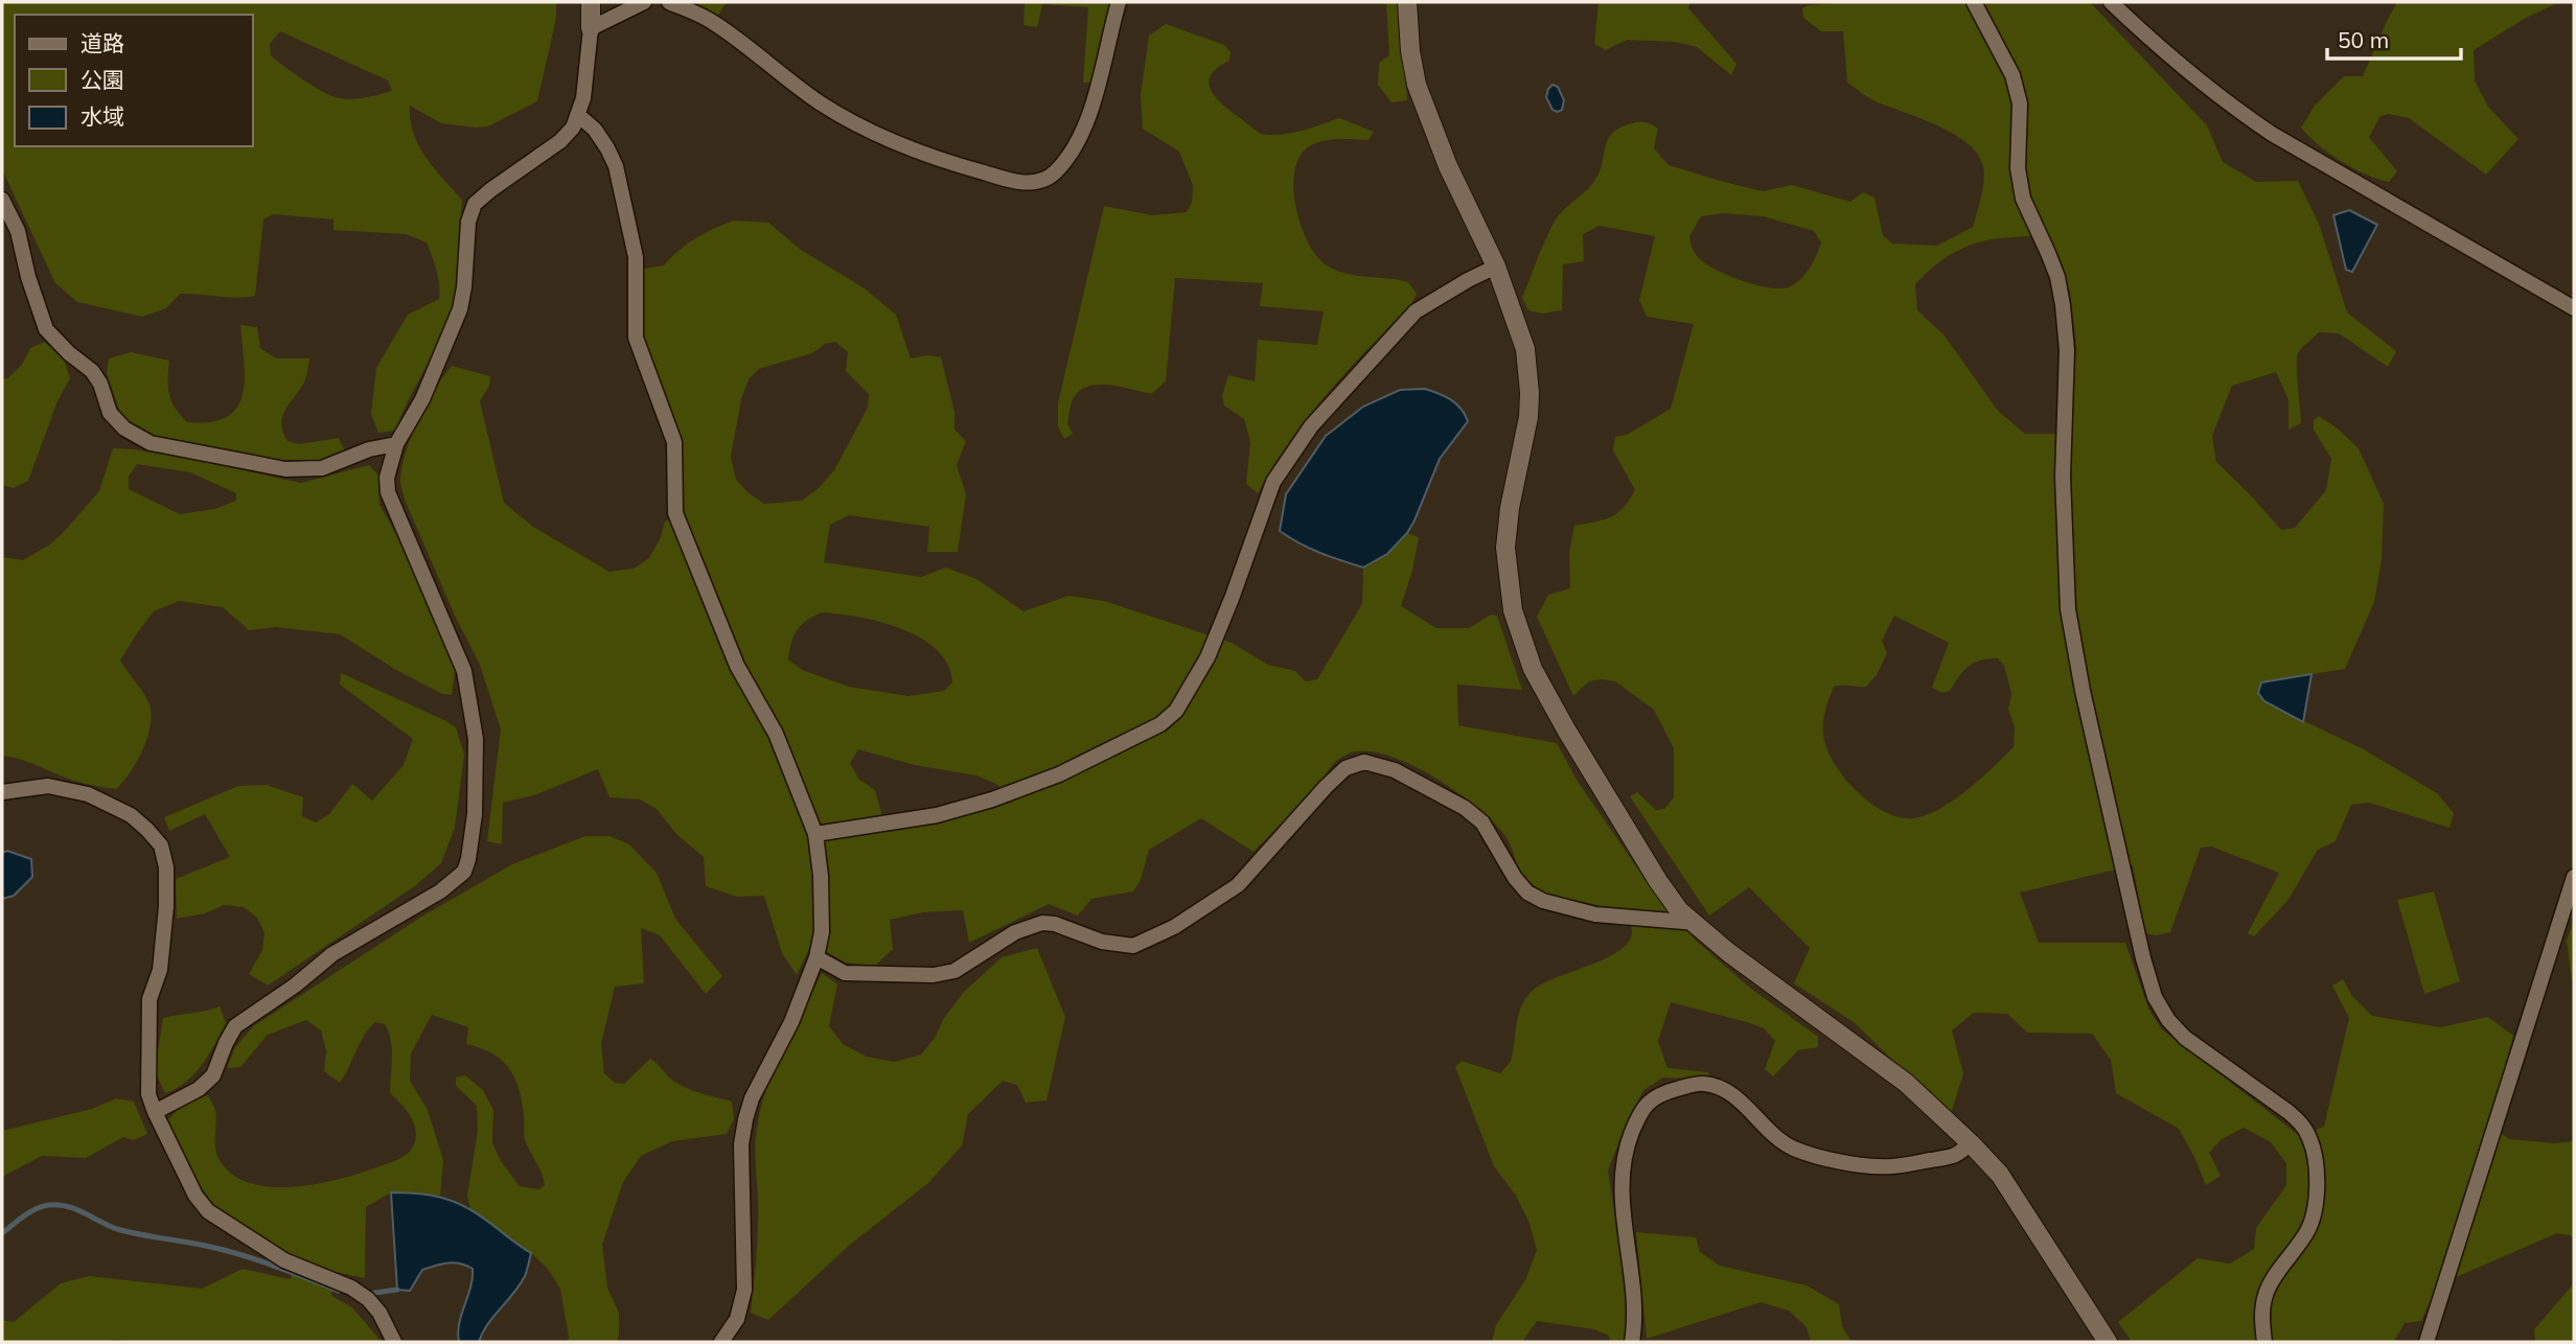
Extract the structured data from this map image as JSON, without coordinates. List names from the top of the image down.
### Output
{
  "legend": ["道路", "公園", "水域"],
  "scale_bar": "50 m"
}
